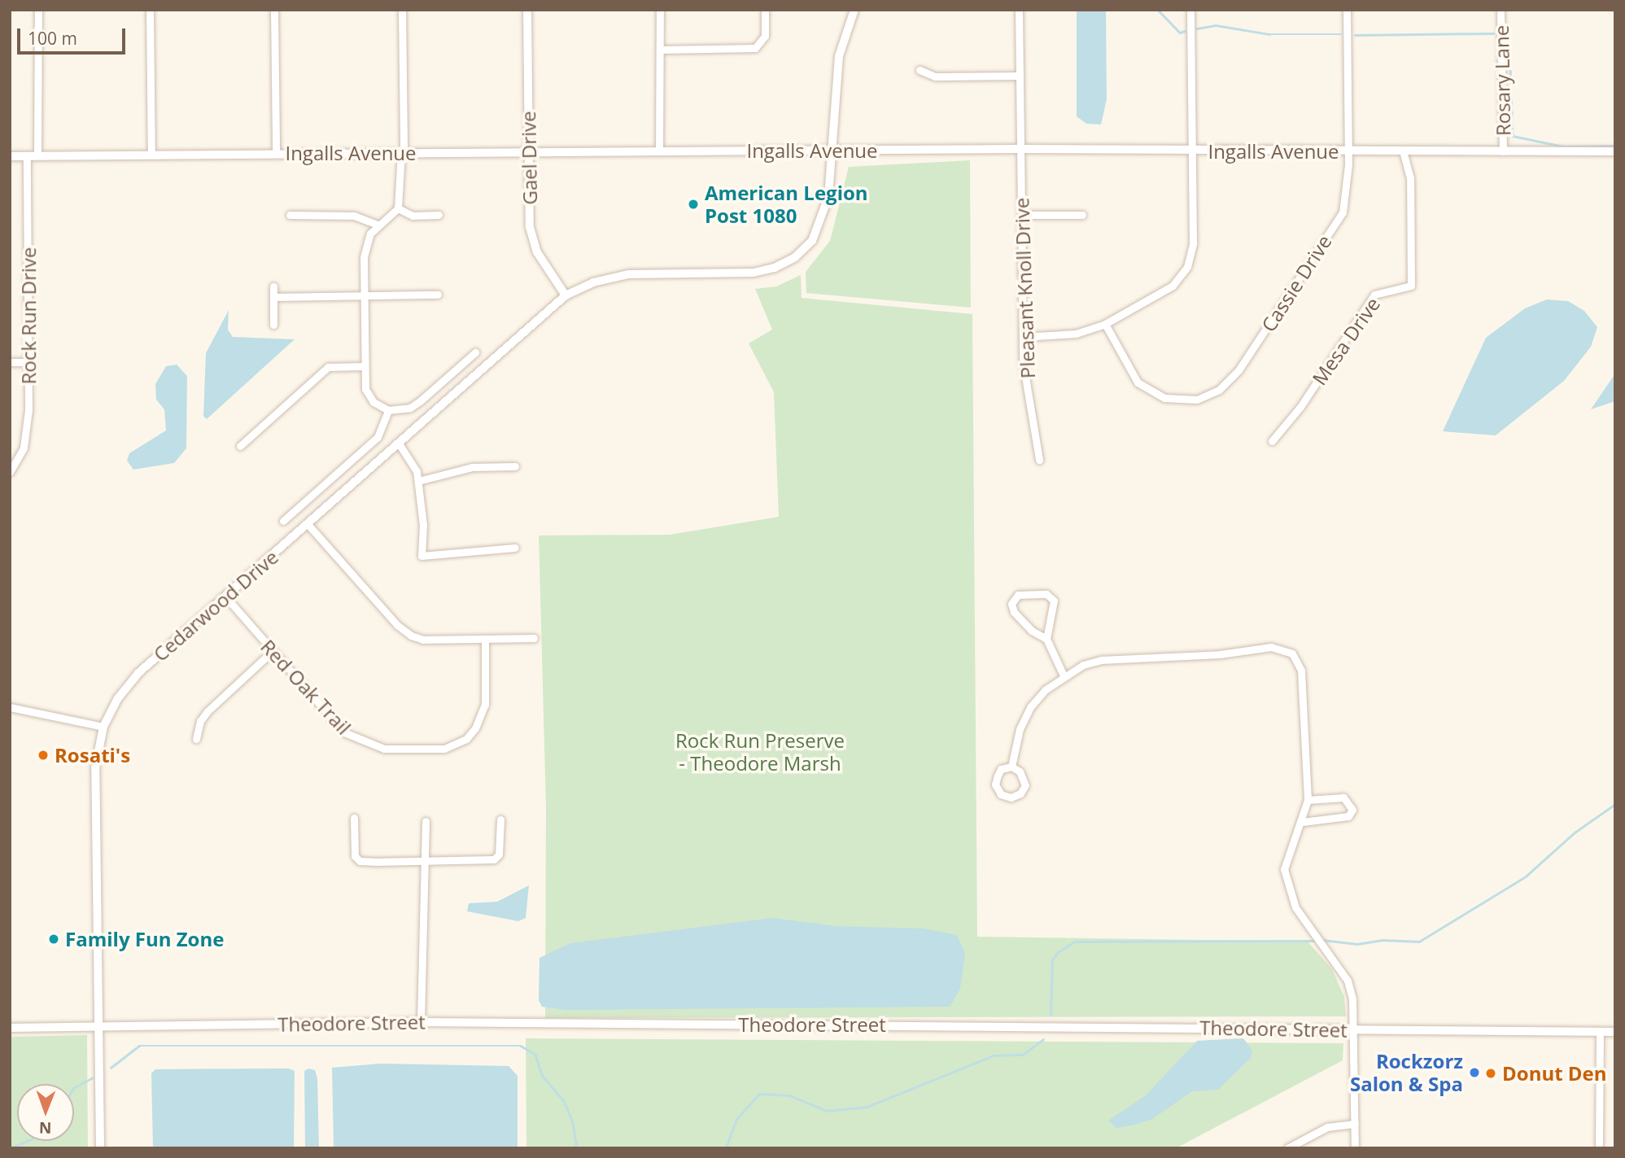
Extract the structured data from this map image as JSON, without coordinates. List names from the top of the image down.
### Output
{
  "streets": {
    "street": [
      "Rosary Lane",
      "Ingalls Avenue",
      "Gael Drive",
      "Cassie Drive",
      "Pleasant Knoll Drive",
      "Rock Run Drive",
      "Mesa Drive",
      "Cedarwood Drive",
      "Red Oak Trail",
      "Theodore Street"
    ]
  },
  "crossings": [
    ["Rosary Lane", "Ingalls Avenue"],
    ["Ingalls Avenue", "Gael Drive"],
    ["Ingalls Avenue", "Cassie Drive"],
    ["Ingalls Avenue", "Pleasant Knoll Drive"],
    ["Ingalls Avenue", "Rock Run Drive"],
    ["Ingalls Avenue", "Mesa Drive"],
    ["Ingalls Avenue", "Cedarwood Drive"],
    ["Gael Drive", "Cedarwood Drive"],
    ["Cedarwood Drive", "Red Oak Trail"],
    ["Cedarwood Drive", "Theodore Street"]
  ],
  "parks": ["Rock Run Preserve - Theodore Marsh"],
  "places": [
    "American Legion Post 1080",
    "Rosati's",
    "Family Fun Zone",
    "Rockzorz Salon & Spa",
    "Donut Den"
  ],
  "scale_bar": "100 m",
  "north": "bottom"
}
